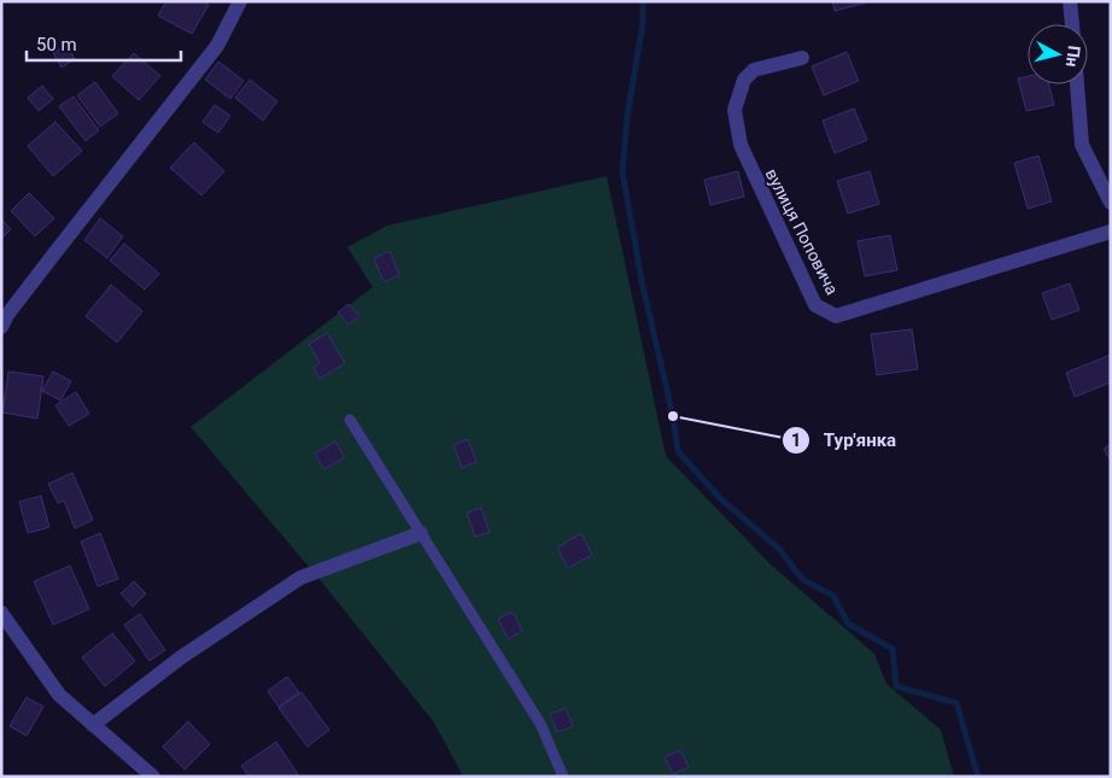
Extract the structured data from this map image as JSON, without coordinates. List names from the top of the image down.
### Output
{
  "streets": {
    "street": ["вулиця Поповича"]
  },
  "places": ["Тур'янка"],
  "scale_bar": "50 m",
  "north": "right"
}
